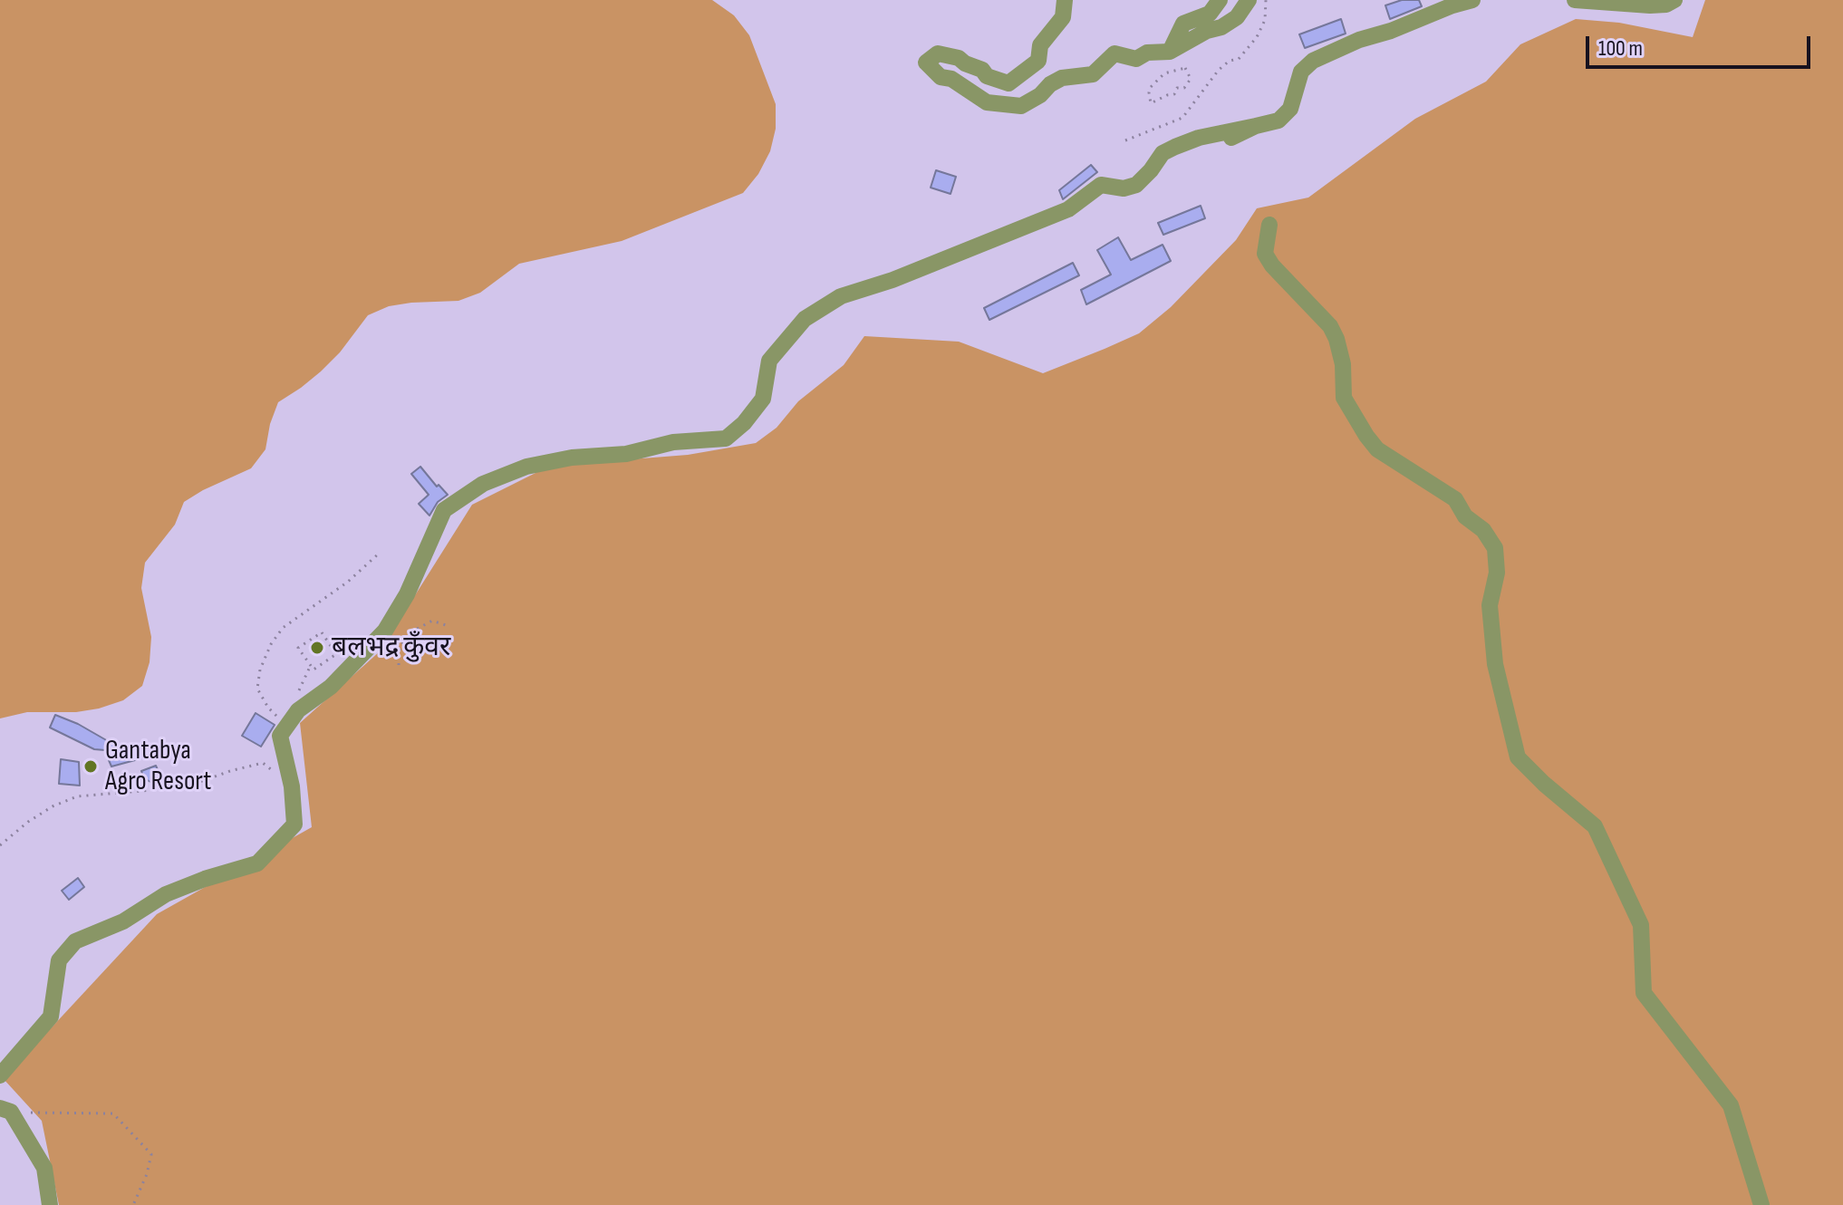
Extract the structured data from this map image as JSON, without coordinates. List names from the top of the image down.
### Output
{
  "places": ["बलभद्र कुँवर", "Gantabya Agro Resort"],
  "scale_bar": "100 m"
}
